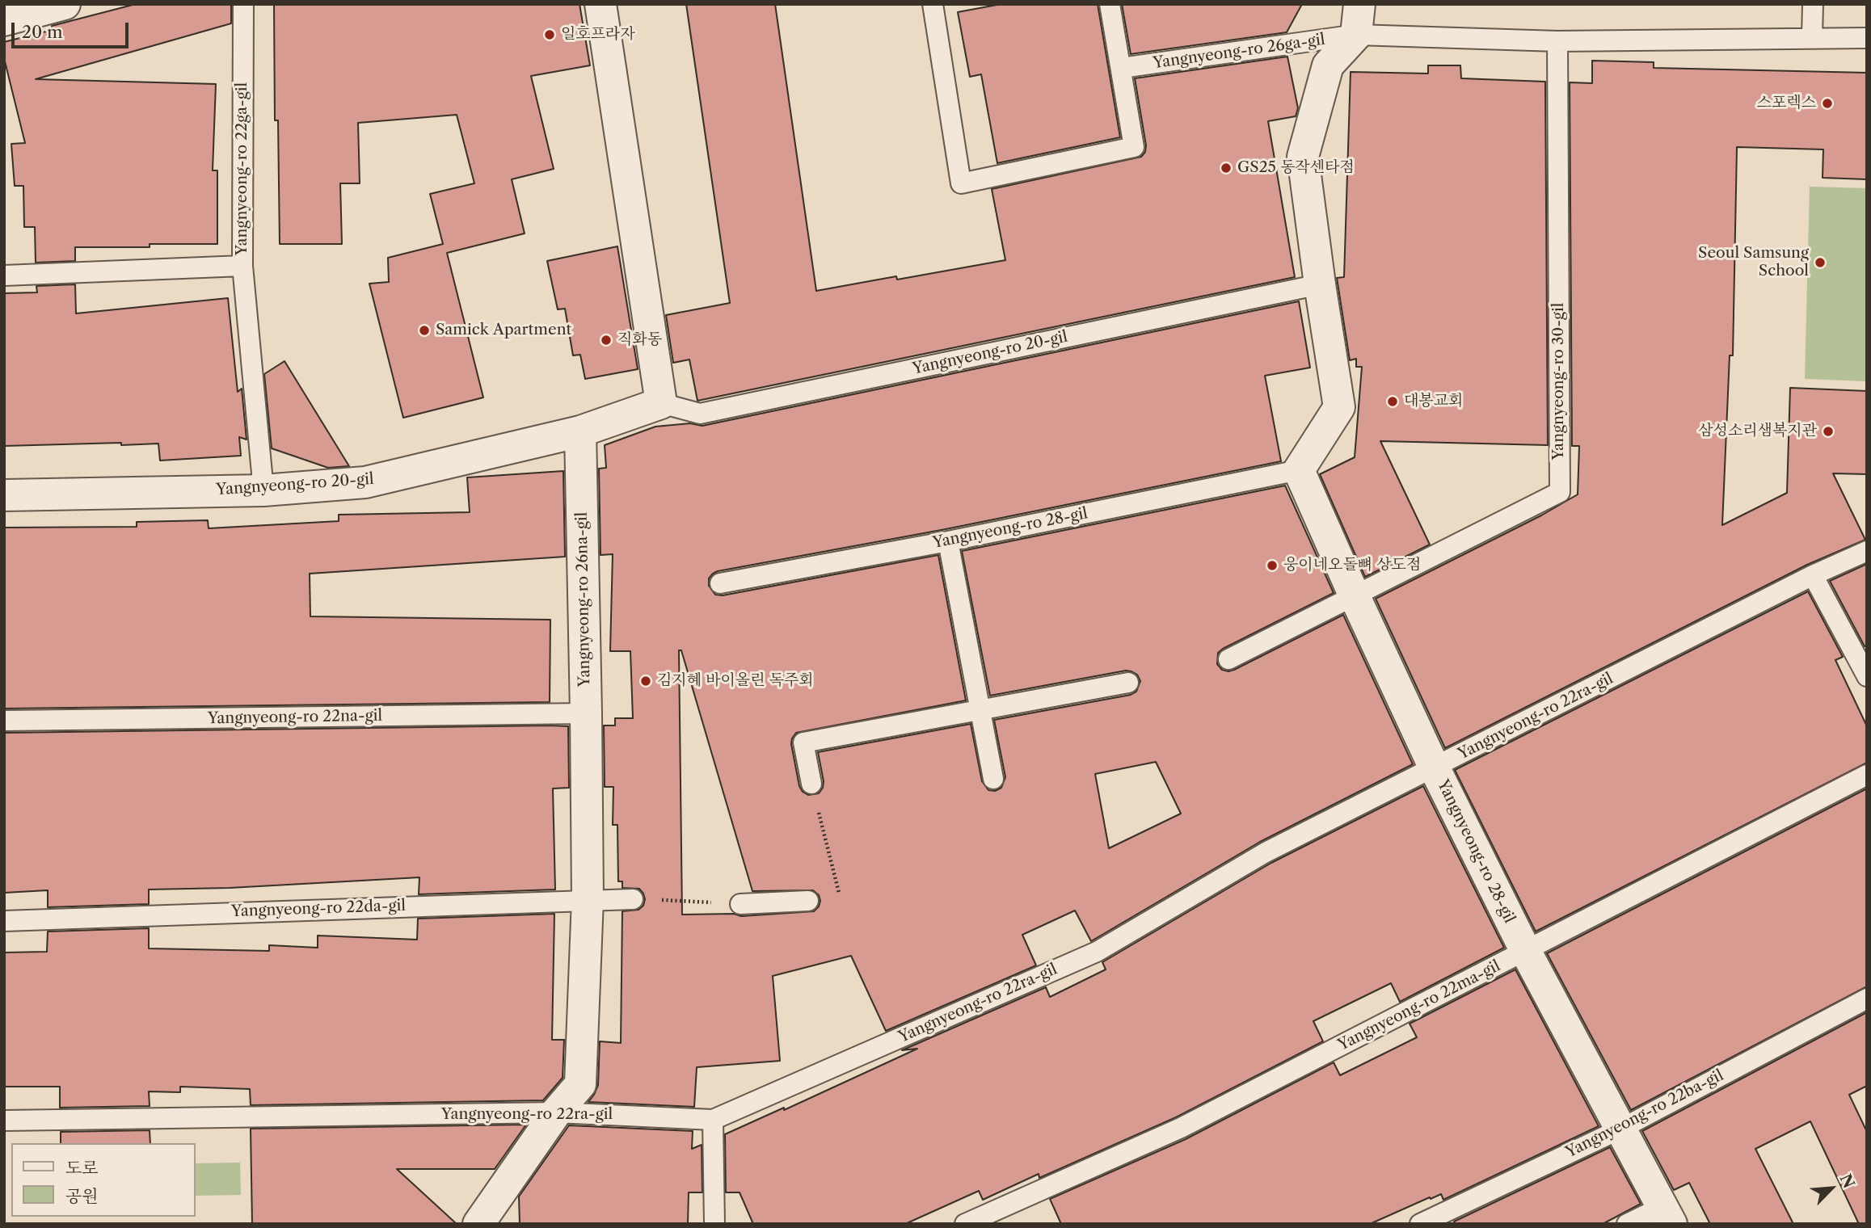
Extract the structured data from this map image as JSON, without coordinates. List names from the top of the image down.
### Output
{
  "streets": {
    "street": ["Yangnyeong-ro 20-gil", "Yangnyeong-ro 28-gil", "Yangnyeong-ro 26na-gil"],
    "lane": [
      "Yangnyeong-ro 26ga-gil",
      "Yangnyeong-ro 22ga-gil",
      "Yangnyeong-ro 30-gil",
      "Yangnyeong-ro 22ra-gil",
      "Yangnyeong-ro 22na-gil",
      "Yangnyeong-ro 22da-gil",
      "Yangnyeong-ro 22ma-gil",
      "Yangnyeong-ro 22ba-gil"
    ]
  },
  "crossings": [
    ["Yangnyeong-ro 20-gil", "Yangnyeong-ro 26na-gil"],
    ["Yangnyeong-ro 30-gil", "Yangnyeong-ro 28-gil"],
    ["Yangnyeong-ro 28-gil", "Yangnyeong-ro 22ra-gil"],
    ["Yangnyeong-ro 28-gil", "Yangnyeong-ro 22ma-gil"],
    ["Yangnyeong-ro 28-gil", "Yangnyeong-ro 22ba-gil"],
    ["Yangnyeong-ro 26na-gil", "Yangnyeong-ro 22ra-gil"],
    ["Yangnyeong-ro 26na-gil", "Yangnyeong-ro 22na-gil"],
    ["Yangnyeong-ro 26na-gil", "Yangnyeong-ro 22da-gil"]
  ],
  "places": [
    "일호프라자",
    "스포렉스",
    "GS25 동작센타점",
    "Seoul Samsung School",
    "Samick Apartment",
    "직화동",
    "대봉교회",
    "삼성소리샘복지관",
    "웅이네오돌뼈 상도점",
    "김지혜 바이올린 독주회"
  ],
  "legend": ["도로", "공원"],
  "scale_bar": "20 m",
  "north": "top right"
}
